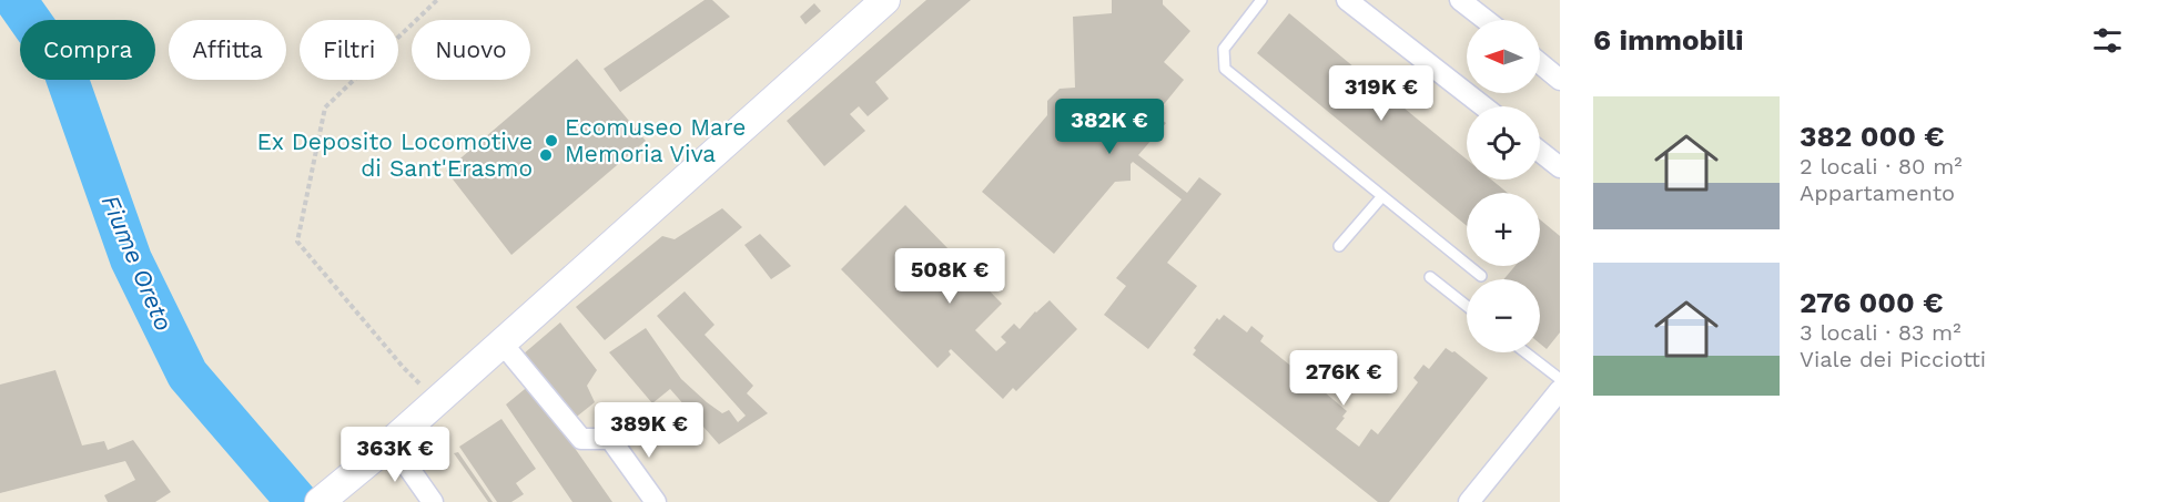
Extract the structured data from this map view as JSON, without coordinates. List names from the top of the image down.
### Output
{
  "water": ["Fiume Oreto"],
  "places": ["Ecomuseo Mare Memoria Viva", "Ex Deposito Locomotive di Sant'Erasmo"],
  "north": "left",
  "page": {
    "heading": "6 immobili",
    "map_buttons": ["+", "−"],
    "chip": [
      "Compra",
      "Affitta",
      "Filtri",
      "Nuovo"
    ],
    "price": [
      "319K €",
      "382K €",
      "508K €",
      "276K €",
      "389K €",
      "363K €"
    ],
    "list": [
      {
        "name": "382 000 €",
        "note": "2 locali · 80 m² · Appartamento"
      },
      {
        "name": "276 000 €",
        "note": "3 locali · 83 m² · Viale dei Picciotti"
      }
    ]
  }
}
